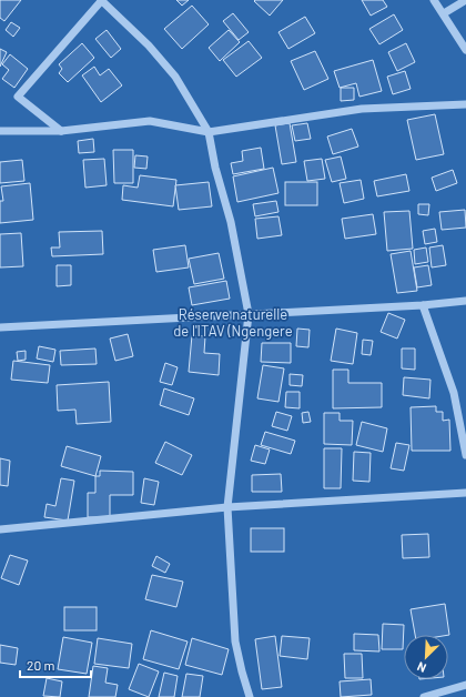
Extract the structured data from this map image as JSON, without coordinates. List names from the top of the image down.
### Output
{
  "parks": ["Réserve naturelle de l'ITAV (Ngengere"],
  "scale_bar": "20 m",
  "north": "bottom left"
}
